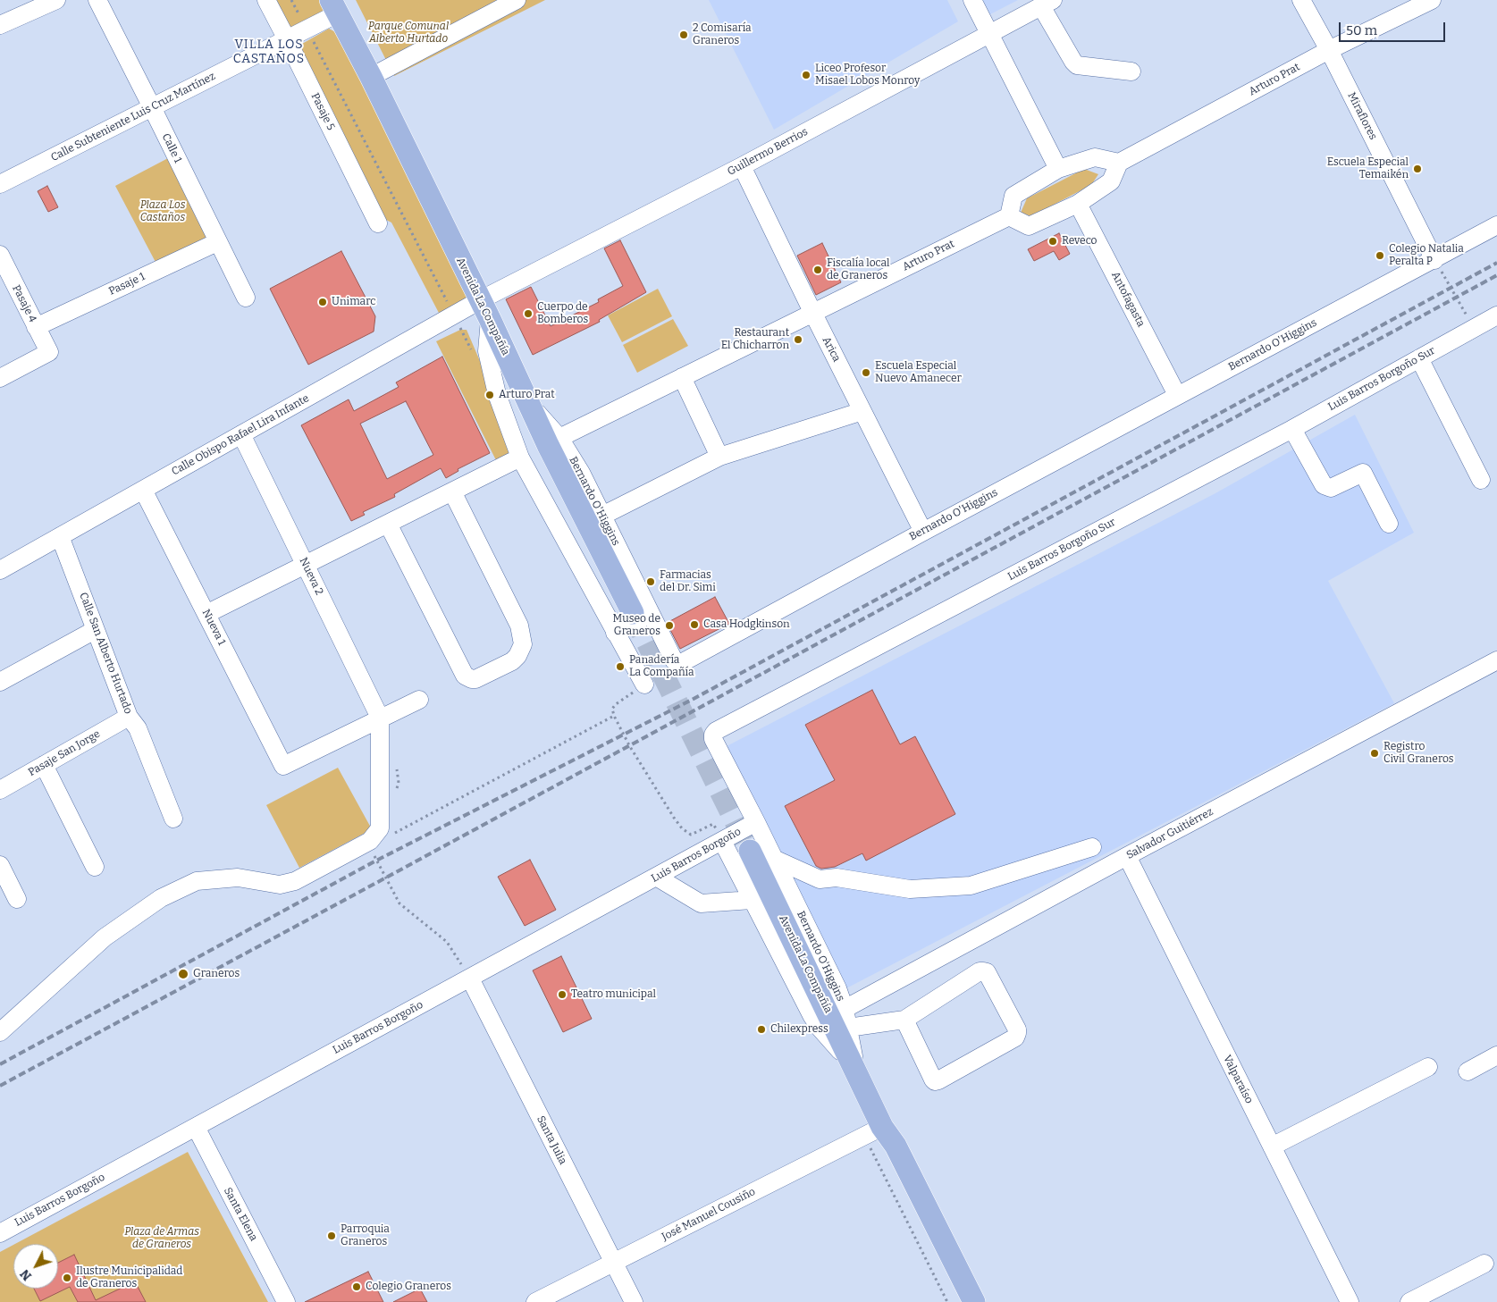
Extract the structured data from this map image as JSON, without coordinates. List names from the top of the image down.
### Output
{
  "streets": {
    "main road": ["Avenida La Compañía"],
    "street": [
      "Arturo Prat",
      "Pasaje 5",
      "Miraflores",
      "Calle Subteniente Luis Cruz Martínez",
      "Calle 1",
      "Guillermo Berrios",
      "Pasaje 1",
      "Antofagasta",
      "Pasaje 4",
      "Bernardo O'Higgins",
      "Arica",
      "Luis Barros Borgoño Sur",
      "Calle Obispo Rafael Lira Infante",
      "Nueva 2",
      "Nueva 1",
      "Calle San Alberto Hurtado",
      "Pasaje San Jorge",
      "Salvador Guitiérrez",
      "Luis Barros Borgoño",
      "Valparaíso",
      "Santa Julia",
      "Santa Elena",
      "José Manuel Cousiño"
    ]
  },
  "crossings": [
    ["Arturo Prat", "Miraflores"],
    ["Arturo Prat", "Bernardo O'Higgins"],
    ["Arturo Prat", "Arica"],
    ["Pasaje 5", "Calle Subteniente Luis Cruz Martínez"],
    ["Miraflores", "Bernardo O'Higgins"],
    ["Calle Subteniente Luis Cruz Martínez", "Calle 1"],
    ["Calle Subteniente Luis Cruz Martínez", "Avenida La Compañía"],
    ["Calle 1", "Pasaje 1"],
    ["Guillermo Berrios", "Avenida La Compañía"],
    ["Guillermo Berrios", "Arica"],
    ["Guillermo Berrios", "Calle Obispo Rafael Lira Infante"],
    ["Pasaje 1", "Pasaje 4"],
    ["Antofagasta", "Bernardo O'Higgins"],
    ["Avenida La Compañía", "Bernardo O'Higgins"],
    ["Avenida La Compañía", "Calle Obispo Rafael Lira Infante"],
    ["Avenida La Compañía", "José Manuel Cousiño"],
    ["Bernardo O'Higgins", "Arica"],
    ["Bernardo O'Higgins", "Luis Barros Borgoño Sur"],
    ["Bernardo O'Higgins", "Salvador Guitiérrez"],
    ["Bernardo O'Higgins", "Luis Barros Borgoño"],
    ["Luis Barros Borgoño Sur", "Luis Barros Borgoño"],
    ["Calle Obispo Rafael Lira Infante", "Nueva 2"],
    ["Calle Obispo Rafael Lira Infante", "Nueva 1"],
    ["Calle Obispo Rafael Lira Infante", "Calle San Alberto Hurtado"],
    ["Nueva 2", "Nueva 1"],
    ["Calle San Alberto Hurtado", "Pasaje San Jorge"],
    ["Salvador Guitiérrez", "Valparaíso"],
    ["Luis Barros Borgoño", "Santa Julia"],
    ["Luis Barros Borgoño", "Santa Elena"],
    ["Santa Julia", "José Manuel Cousiño"]
  ],
  "districts": ["VILLA LOS CASTAÑOS"],
  "parks": ["Parque Comunal Alberto Hurtado", "Plaza Los Castaños", "Plaza de Armas de Graneros"],
  "places": [
    "2 Comisaría Graneros",
    "Liceo Profesor Misael Lobos Monroy",
    "Escuela Especial Temaikén",
    "Reveco",
    "Colegio Natalia Peralta P",
    "Fiscalía local de Graneros",
    "Unimarc",
    "Cuerpo de Bomberos",
    "Restaurant El Chicharron",
    "Escuela Especial Nuevo Amanecer",
    "Arturo Prat",
    "Farmacias del Dr. Simi",
    "Casa Hodgkinson",
    "Museo de Graneros",
    "Panadería La Compañía",
    "Registro Civil Graneros",
    "Graneros",
    "Teatro municipal",
    "Chilexpress",
    "Parroquia Graneros",
    "Ilustre Municipalidad de Graneros",
    "Colegio Graneros"
  ],
  "scale_bar": "50 m",
  "north": "bottom left"
}
